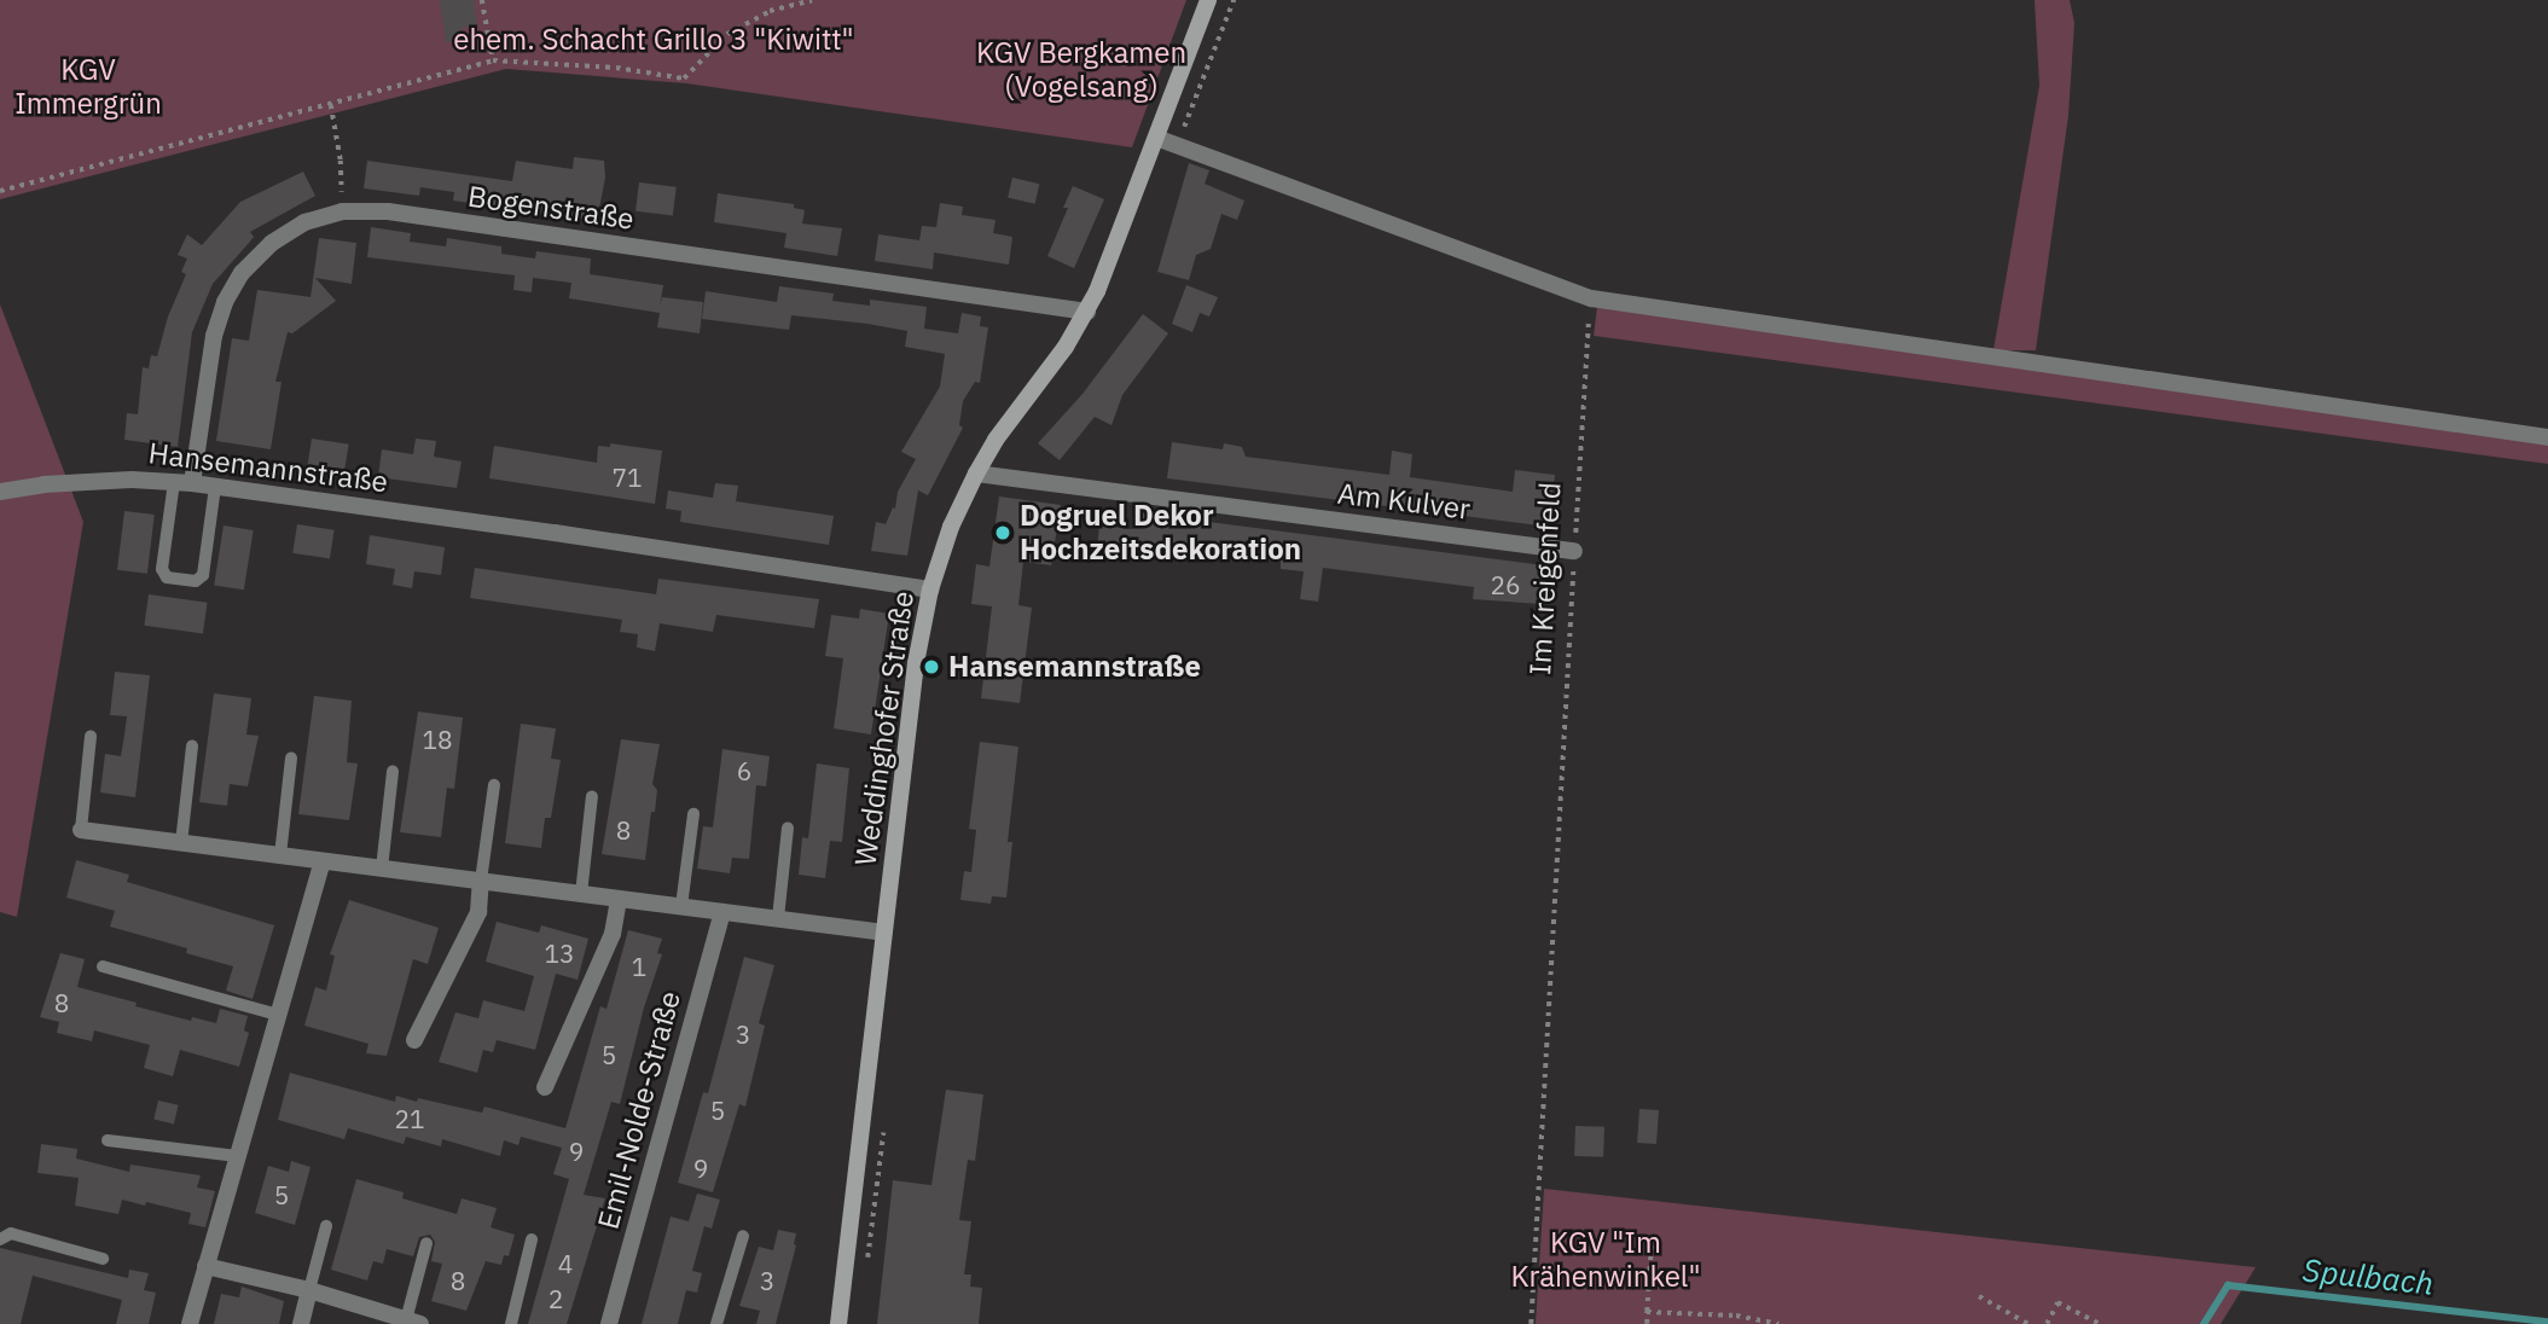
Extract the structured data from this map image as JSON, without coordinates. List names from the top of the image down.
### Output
{
  "streets": {
    "street": [
      "Bogenstraße",
      "Hansemannstraße",
      "Am Kulver",
      "Weddinghofer Straße",
      "Emil-Nolde-Straße"
    ],
    "path": ["Im Kreigenfeld"]
  },
  "crossings": [
    ["Bogenstraße", "Hansemannstraße"],
    ["Bogenstraße", "Weddinghofer Straße"],
    ["Hansemannstraße", "Weddinghofer Straße"],
    ["Am Kulver", "Im Kreigenfeld"],
    ["Am Kulver", "Weddinghofer Straße"]
  ],
  "water": ["Spulbach"],
  "parks": [
    "ehem. Schacht Grillo 3 \"Kiwitt\"",
    "KGV Bergkamen (Vogelsang)",
    "KGV Immergrün",
    "KGV \"Im Krähenwinkel\""
  ],
  "places": ["Dogruel Dekor Hochzeitsdekoration", "Hansemannstraße"],
  "house_numbers": [
    "71",
    "26",
    "18",
    "6",
    "8",
    "13",
    "1",
    "8",
    "3",
    "5",
    "5",
    "21",
    "9",
    "9",
    "5",
    "4",
    "8",
    "3",
    "2"
  ]
}
